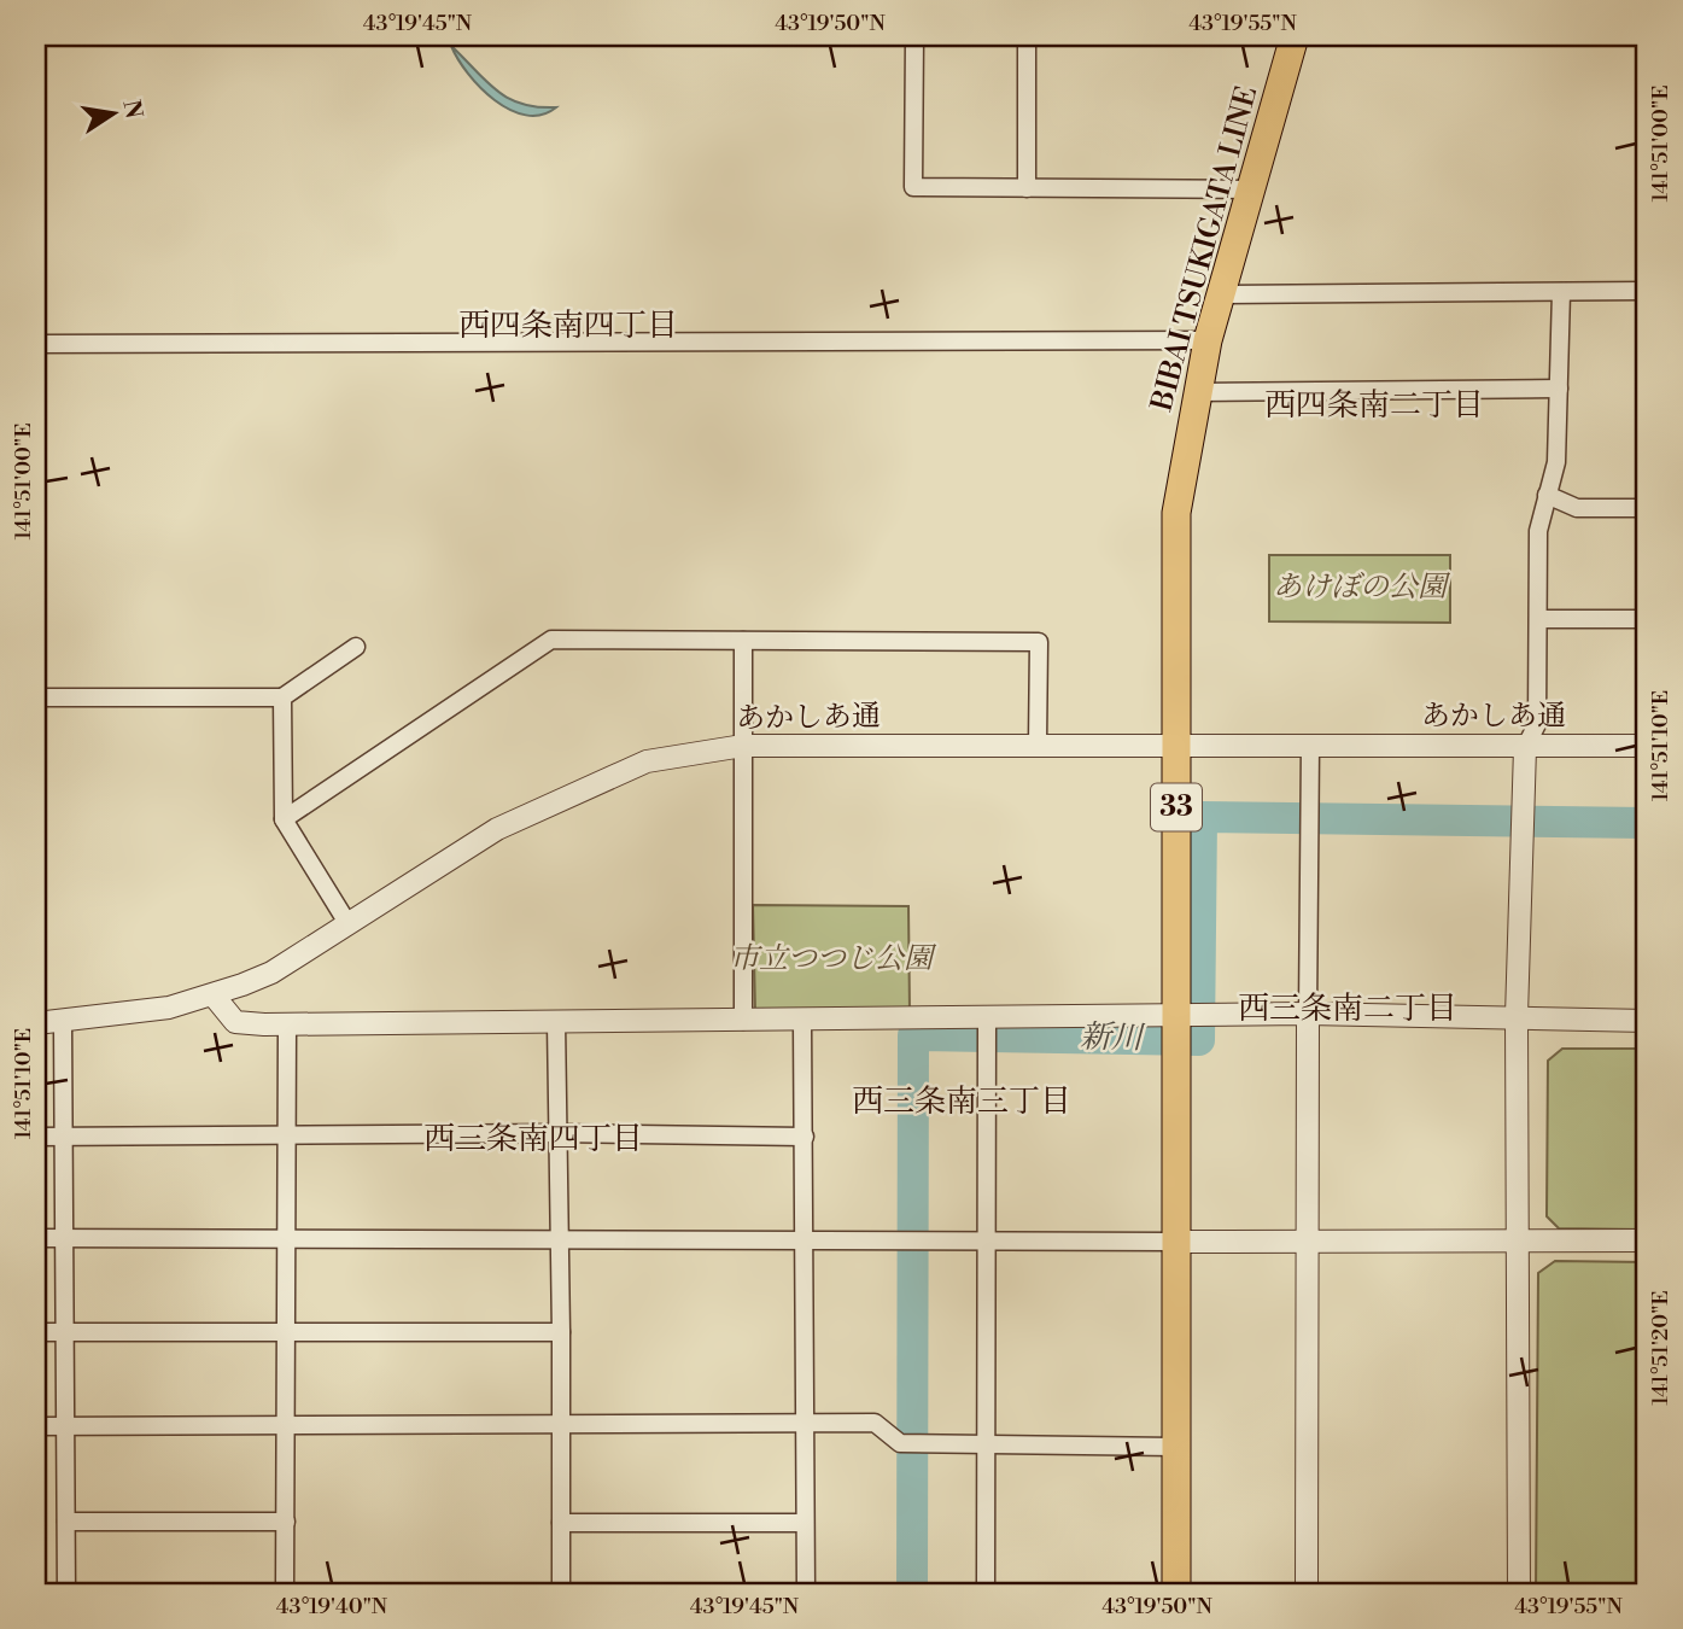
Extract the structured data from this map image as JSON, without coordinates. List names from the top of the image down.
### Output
{
  "streets": {
    "main road": ["BIBAI TSUKIGATA LINE", "33"],
    "street": ["あかしあ通"]
  },
  "crossings": [
    ["BIBAI TSUKIGATA LINE", "あかしあ通"]
  ],
  "districts": [
    "西四条南四丁目",
    "西四条南二丁目",
    "西三条南二丁目",
    "西三条南三丁目",
    "西三条南四丁目"
  ],
  "water": ["新川"],
  "parks": ["あけぼの公園", "市立つつじ公園"],
  "north": "right",
  "coordinates": [
    "43°19'45\"N",
    "43°19'50\"N",
    "43°19'55\"N",
    "141°51'00\"E",
    "141°51'10\"E",
    "141°51'20\"E",
    "43°19'40\"N"
  ]
}
